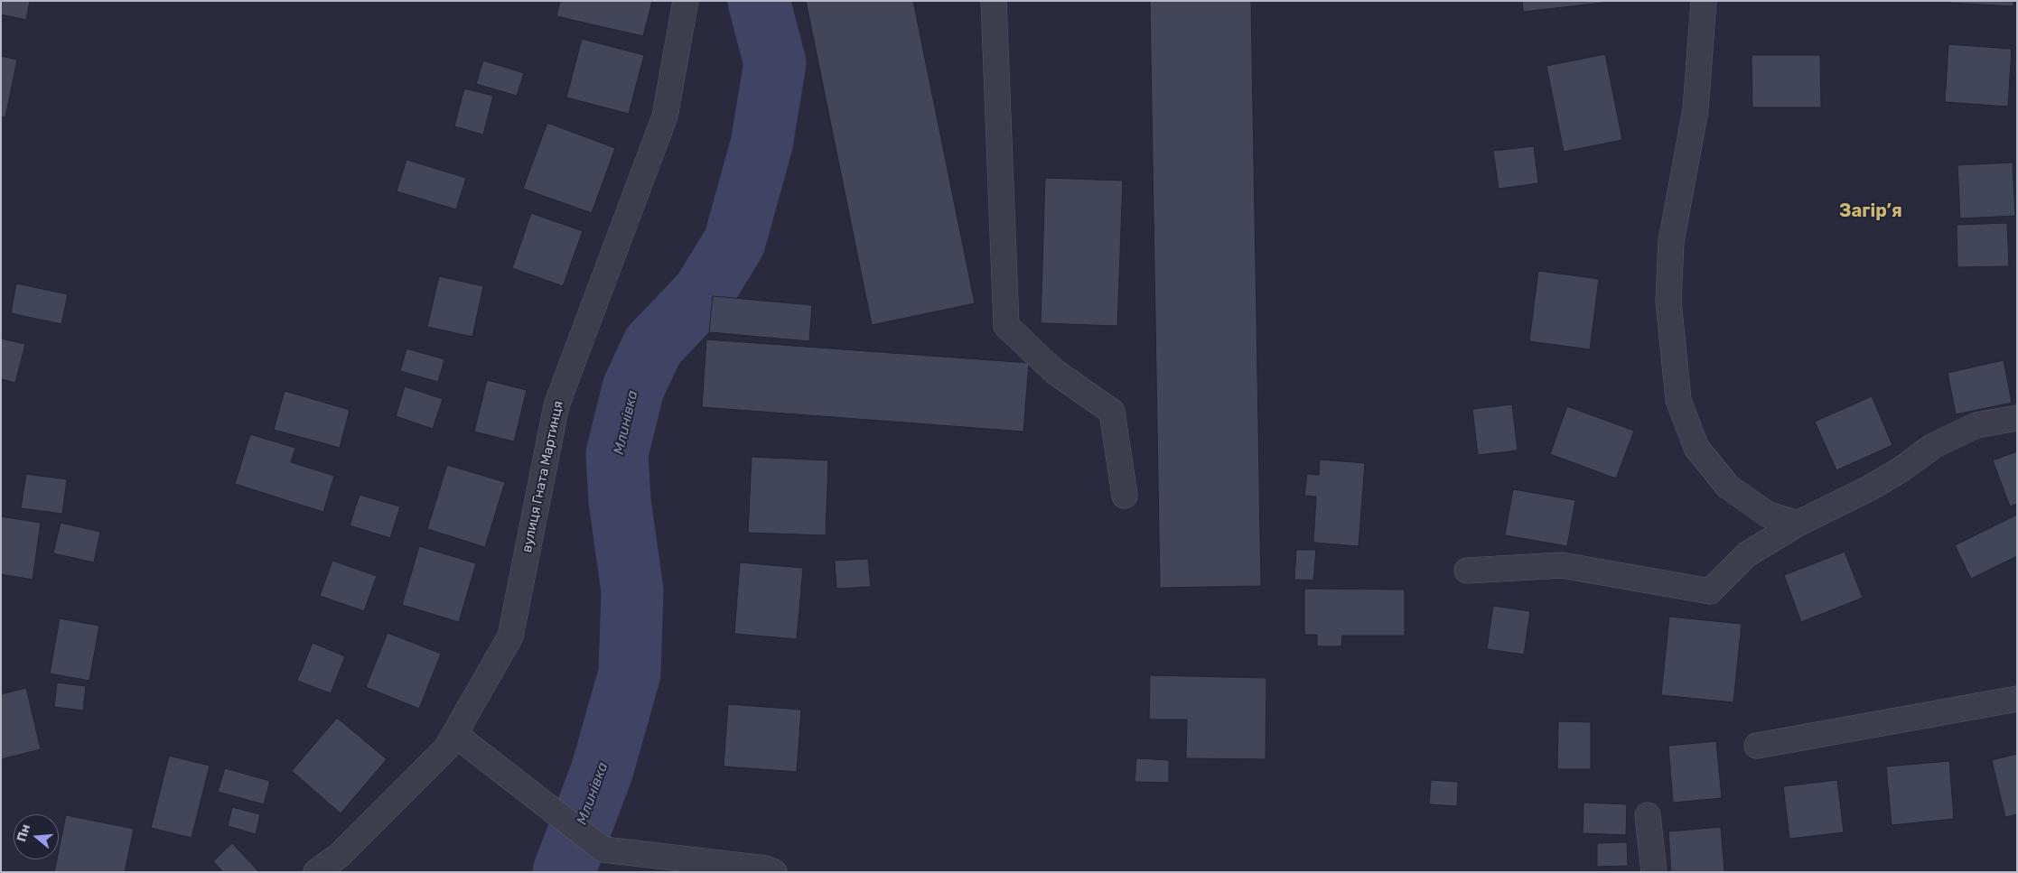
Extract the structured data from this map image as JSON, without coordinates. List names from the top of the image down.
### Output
{
  "streets": {
    "street": ["вулиця Гната Мартинця"]
  },
  "districts": ["Загір’я"],
  "water": ["Млинівка"],
  "north": "left"
}
